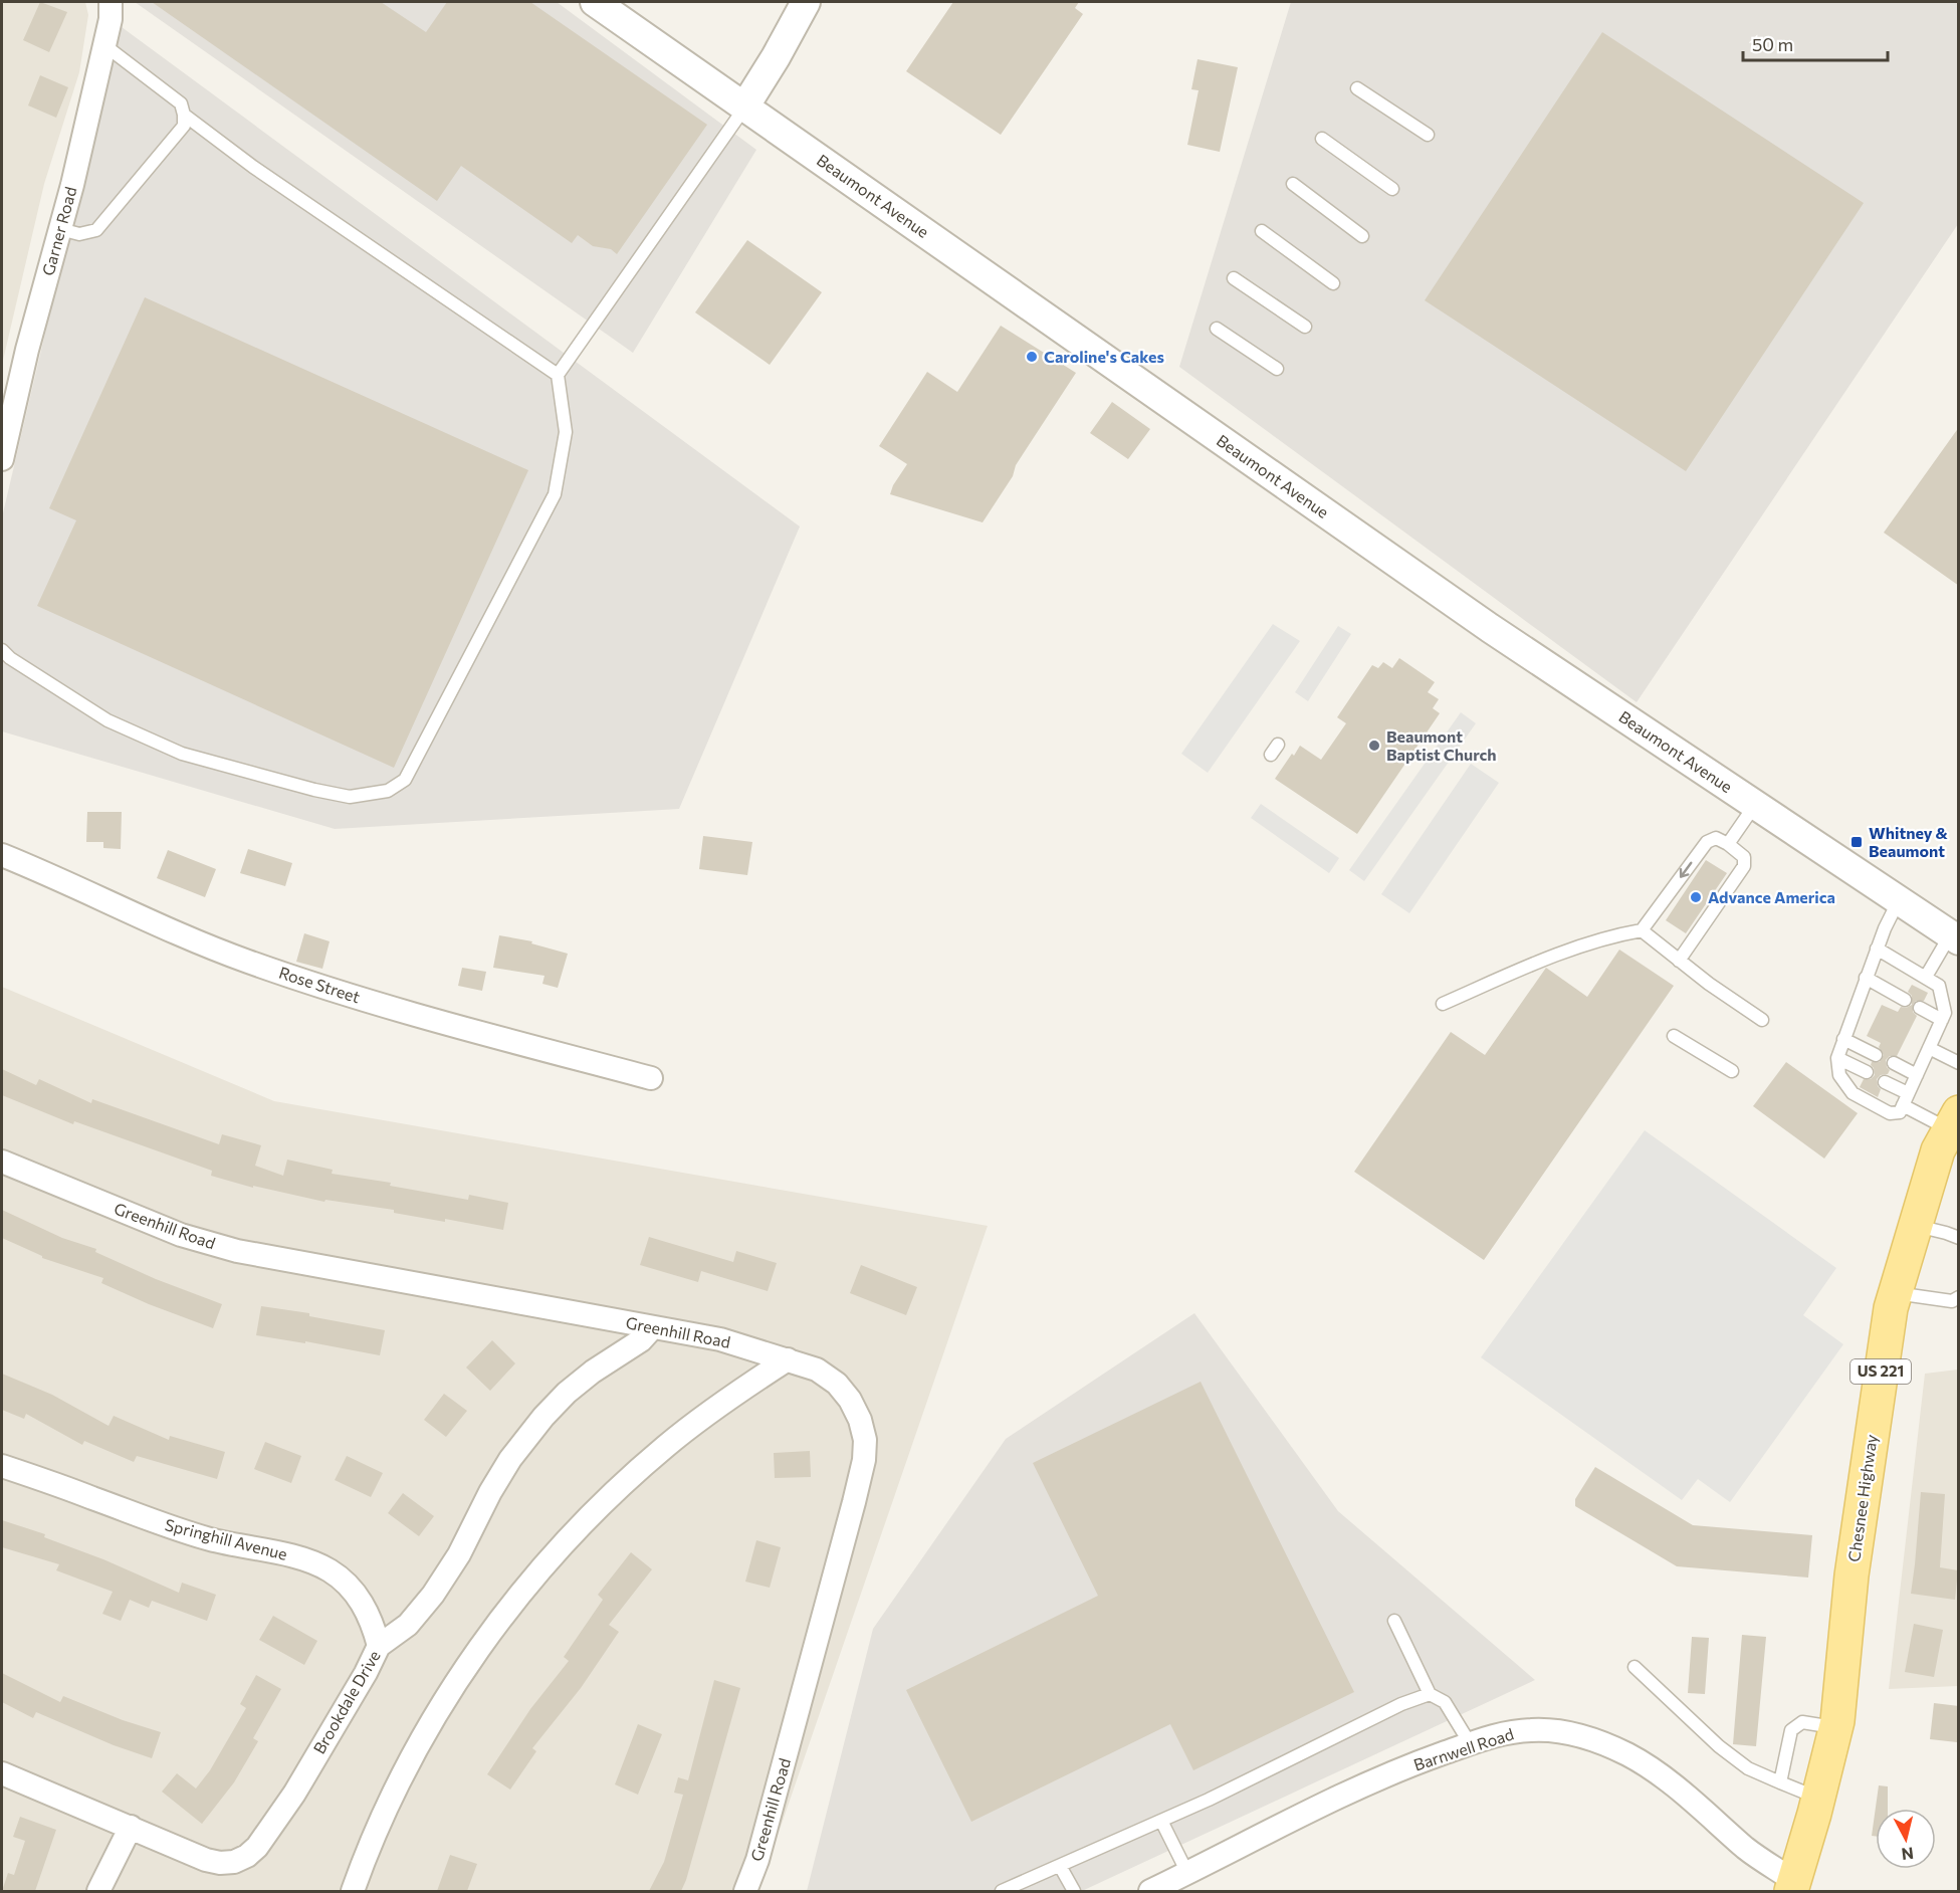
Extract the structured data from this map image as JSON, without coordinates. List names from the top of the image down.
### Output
{
  "streets": {
    "main road": ["US 221", "Chesnee Highway"],
    "street": [
      "Beaumont Avenue",
      "Garner Road",
      "Rose Street",
      "Greenhill Road",
      "Springhill Avenue",
      "Brookdale Drive",
      "Barnwell Road"
    ]
  },
  "crossings": [
    ["Greenhill Road", "Brookdale Drive"],
    ["Chesnee Highway", "Barnwell Road"],
    ["Springhill Avenue", "Brookdale Drive"]
  ],
  "places": {
    "other": ["Caroline's Cakes", "Beaumont Baptist Church", "Advance America"],
    "transit": ["Whitney & Beaumont"]
  },
  "scale_bar": "50 m",
  "north": "bottom"
}
